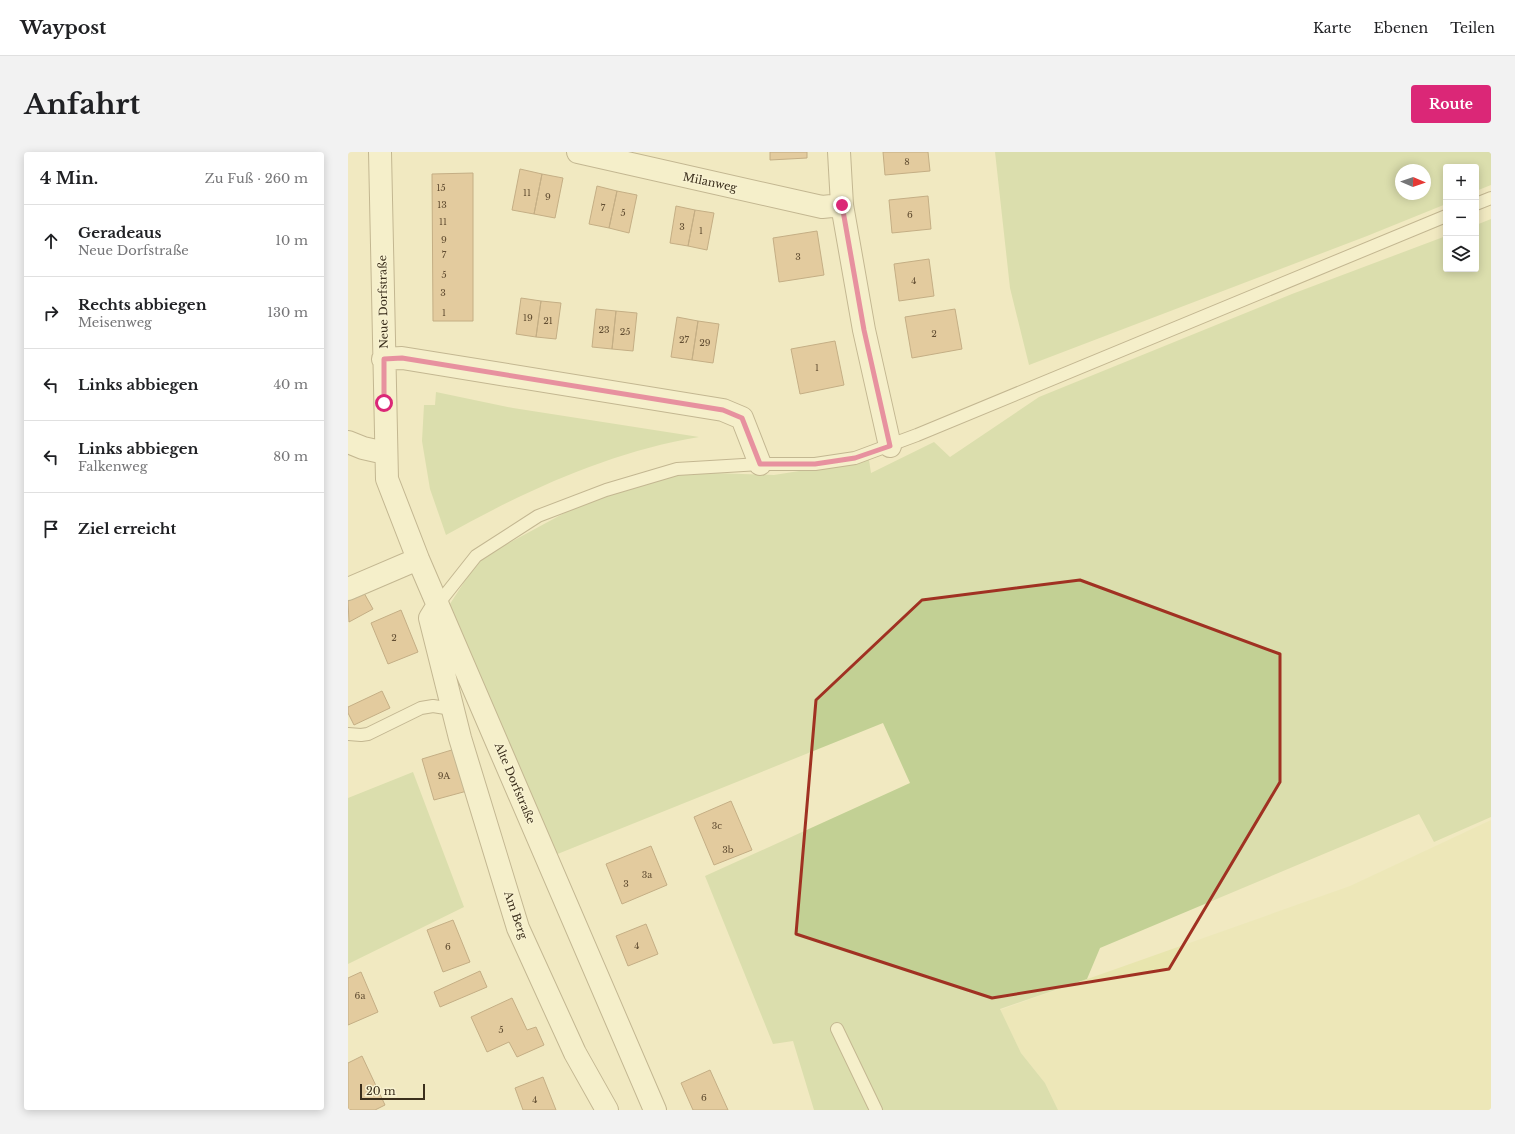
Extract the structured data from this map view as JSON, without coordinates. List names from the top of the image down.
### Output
{
  "streets": {
    "street": [
      "Milanweg",
      "Neue Dorfstraße",
      "Alte Dorfstraße",
      "Am Berg"
    ]
  },
  "crossings": [
    ["Neue Dorfstraße", "Alte Dorfstraße"],
    ["Alte Dorfstraße", "Am Berg"]
  ],
  "house_numbers": [
    "8",
    "15",
    "11",
    "9",
    "13",
    "7",
    "5",
    "6",
    "11",
    "3",
    "1",
    "9",
    "7",
    "3",
    "5",
    "4",
    "3",
    "1",
    "19",
    "21",
    "23",
    "25",
    "2",
    "27",
    "29",
    "1",
    "2",
    "9A",
    "3c",
    "3b",
    "3a",
    "3",
    "4",
    "6",
    "6a",
    "5",
    "6",
    "4"
  ],
  "scale_bar": "20 m",
  "north": "right",
  "page": {
    "header": "Waypost",
    "nav": ["Karte", "Ebenen", "Teilen"],
    "buttons": "Route",
    "title": "Anfahrt",
    "heading": ["4 Min.", "Zu Fuß · 260 m"],
    "map_buttons": ["+", "−"],
    "list": [
      ["Geradeaus", "Neue Dorfstraße", "10 m"],
      ["Rechts abbiegen", "Meisenweg", "130 m"],
      ["Links abbiegen", "40 m"],
      ["Links abbiegen", "Falkenweg", "80 m"],
      "Ziel erreicht"
    ],
    "scale": "20 m"
  }
}
